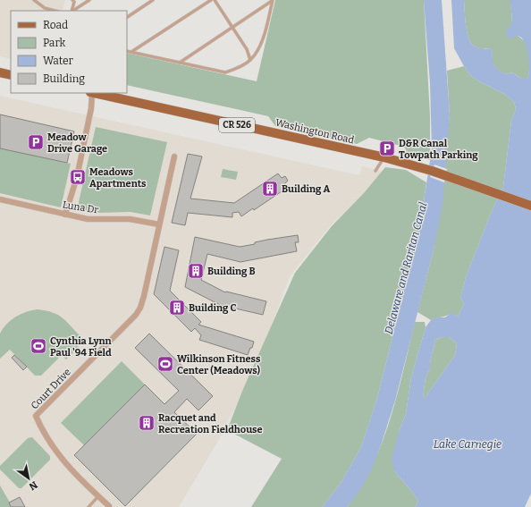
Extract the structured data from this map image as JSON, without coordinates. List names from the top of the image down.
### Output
{
  "streets": {
    "main road": ["CR 526", "Washington Road"],
    "street": ["Luna Dr", "Court Drive"]
  },
  "crossings": [
    ["Luna Dr", "Court Drive"]
  ],
  "water": ["Delaware and Raritan Canal", "Lake Carnegie"],
  "places": {
    "parking": ["Meadow Drive Garage", "D&R Canal Towpath Parking"],
    "bus stop": ["Meadows Apartments"],
    "building": [
      "Building A",
      "Building B",
      "Building C",
      "Racquet and Recreation Fieldhouse"
    ],
    "sports": ["Cynthia Lynn Paul '94 Field", "Wilkinson Fitness Center (Meadows)"]
  },
  "legend": [
    "Road",
    "Park",
    "Water",
    "Building"
  ],
  "north": "bottom right"
}
